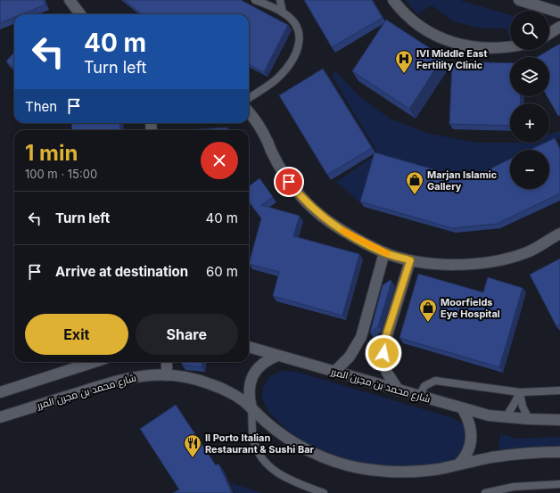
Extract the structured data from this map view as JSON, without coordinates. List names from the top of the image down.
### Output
{
  "streets": {
    "street": ["شارع محمد بن مجرن المرر"]
  },
  "places": {
    "hospital": ["IVI Middle East Fertility Clinic"],
    "shop": ["Marjan Islamic Gallery", "Moorfields Eye Hospital"],
    "restaurant": ["Il Porto Italian Restaurant & Sushi Bar"]
  },
  "page": {
    "map_buttons": ["+", "−"],
    "turn": ["40 m", "Turn left"],
    "then": "Then",
    "heading": ["1 min", "100 m · 15:00"],
    "list": [
      {
        "name": "Turn left",
        "value": "40 m"
      },
      {
        "name": "Arrive at destination",
        "value": "60 m"
      }
    ],
    "buttons": ["Exit", "Share"]
  }
}
